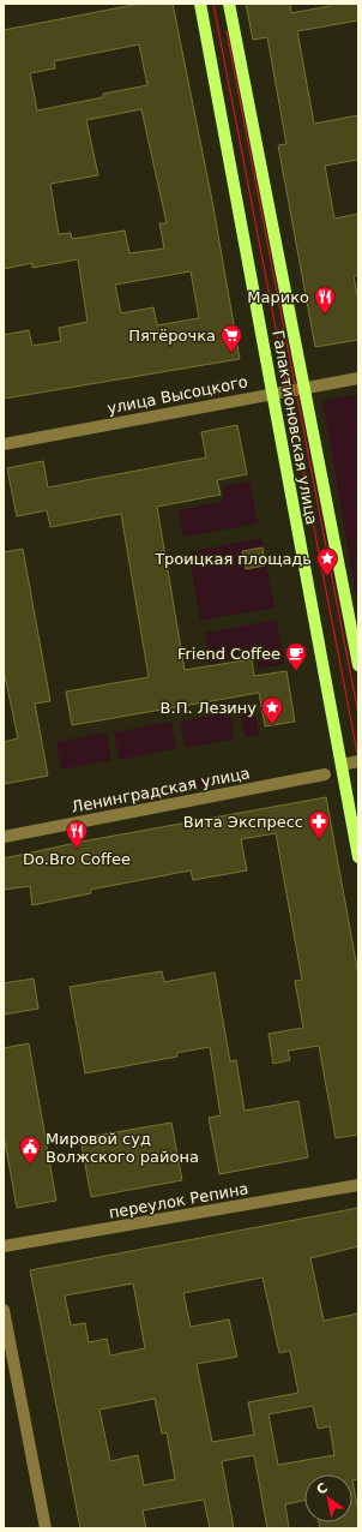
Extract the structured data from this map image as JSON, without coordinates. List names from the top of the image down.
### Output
{
  "streets": {
    "main road": ["Галактионовская улица"],
    "street": ["улица Высоцкого", "Ленинградская улица", "переулок Репина"]
  },
  "crossings": [
    ["улица Высоцкого", "Галактионовская улица"]
  ],
  "places": {
    "restaurant": ["Марико", "Do.Bro Coffee"],
    "supermarket": ["Пятёрочка"],
    "place": ["Троицкая площадь", "В.П. Лезину"],
    "cafe": ["Friend Coffee"],
    "pharmacy": ["Вита Экспресс"],
    "public building": ["Мировой суд Волжского района"]
  },
  "north": "top left"
}
